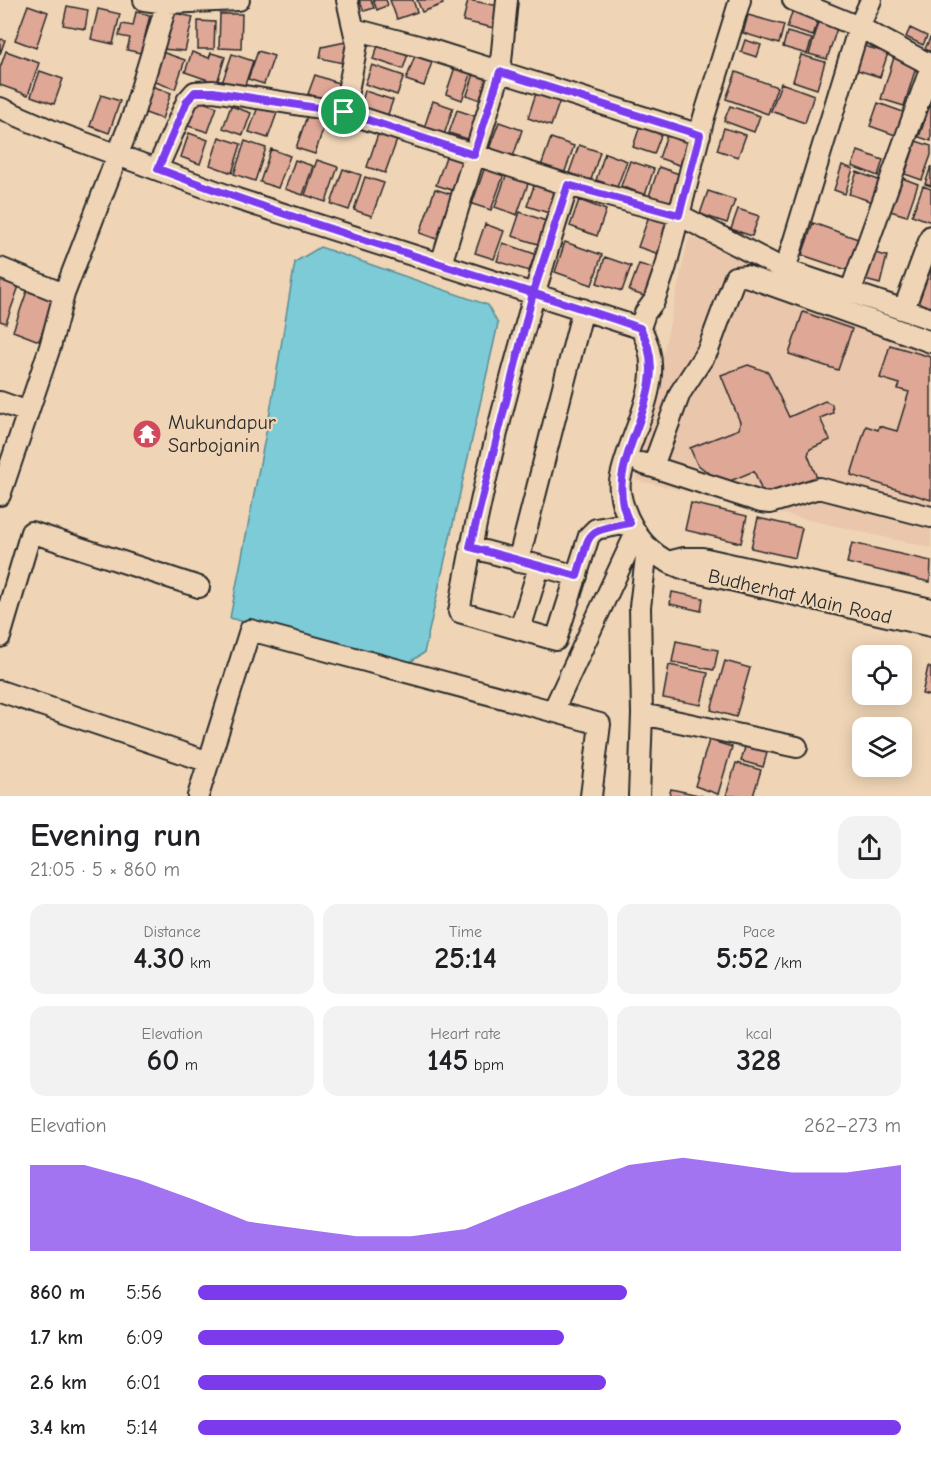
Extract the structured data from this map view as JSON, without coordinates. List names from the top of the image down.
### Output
{
  "streets": {
    "street": ["Budherhat Main Road"]
  },
  "places": {
    "temple": ["Mukundapur Sarbojanin"]
  },
  "page": {
    "heading": ["Evening run", "21:05 · 5 × 860 m"],
    "stats": [
      ["Distance", "4.30 km"],
      ["Time", "25:14"],
      ["Pace", "5:52 /km"],
      ["Elevation", "60 m"],
      ["Heart rate", "145 bpm"],
      ["kcal", "328"]
    ],
    "chart": ["Elevation", "262–273 m"],
    "list": [
      {
        "name": "860 m",
        "note": "5:56"
      },
      {
        "name": "1.7 km",
        "note": "6:09"
      },
      {
        "name": "2.6 km",
        "note": "6:01"
      },
      {
        "name": "3.4 km",
        "note": "5:14"
      }
    ]
  }
}
